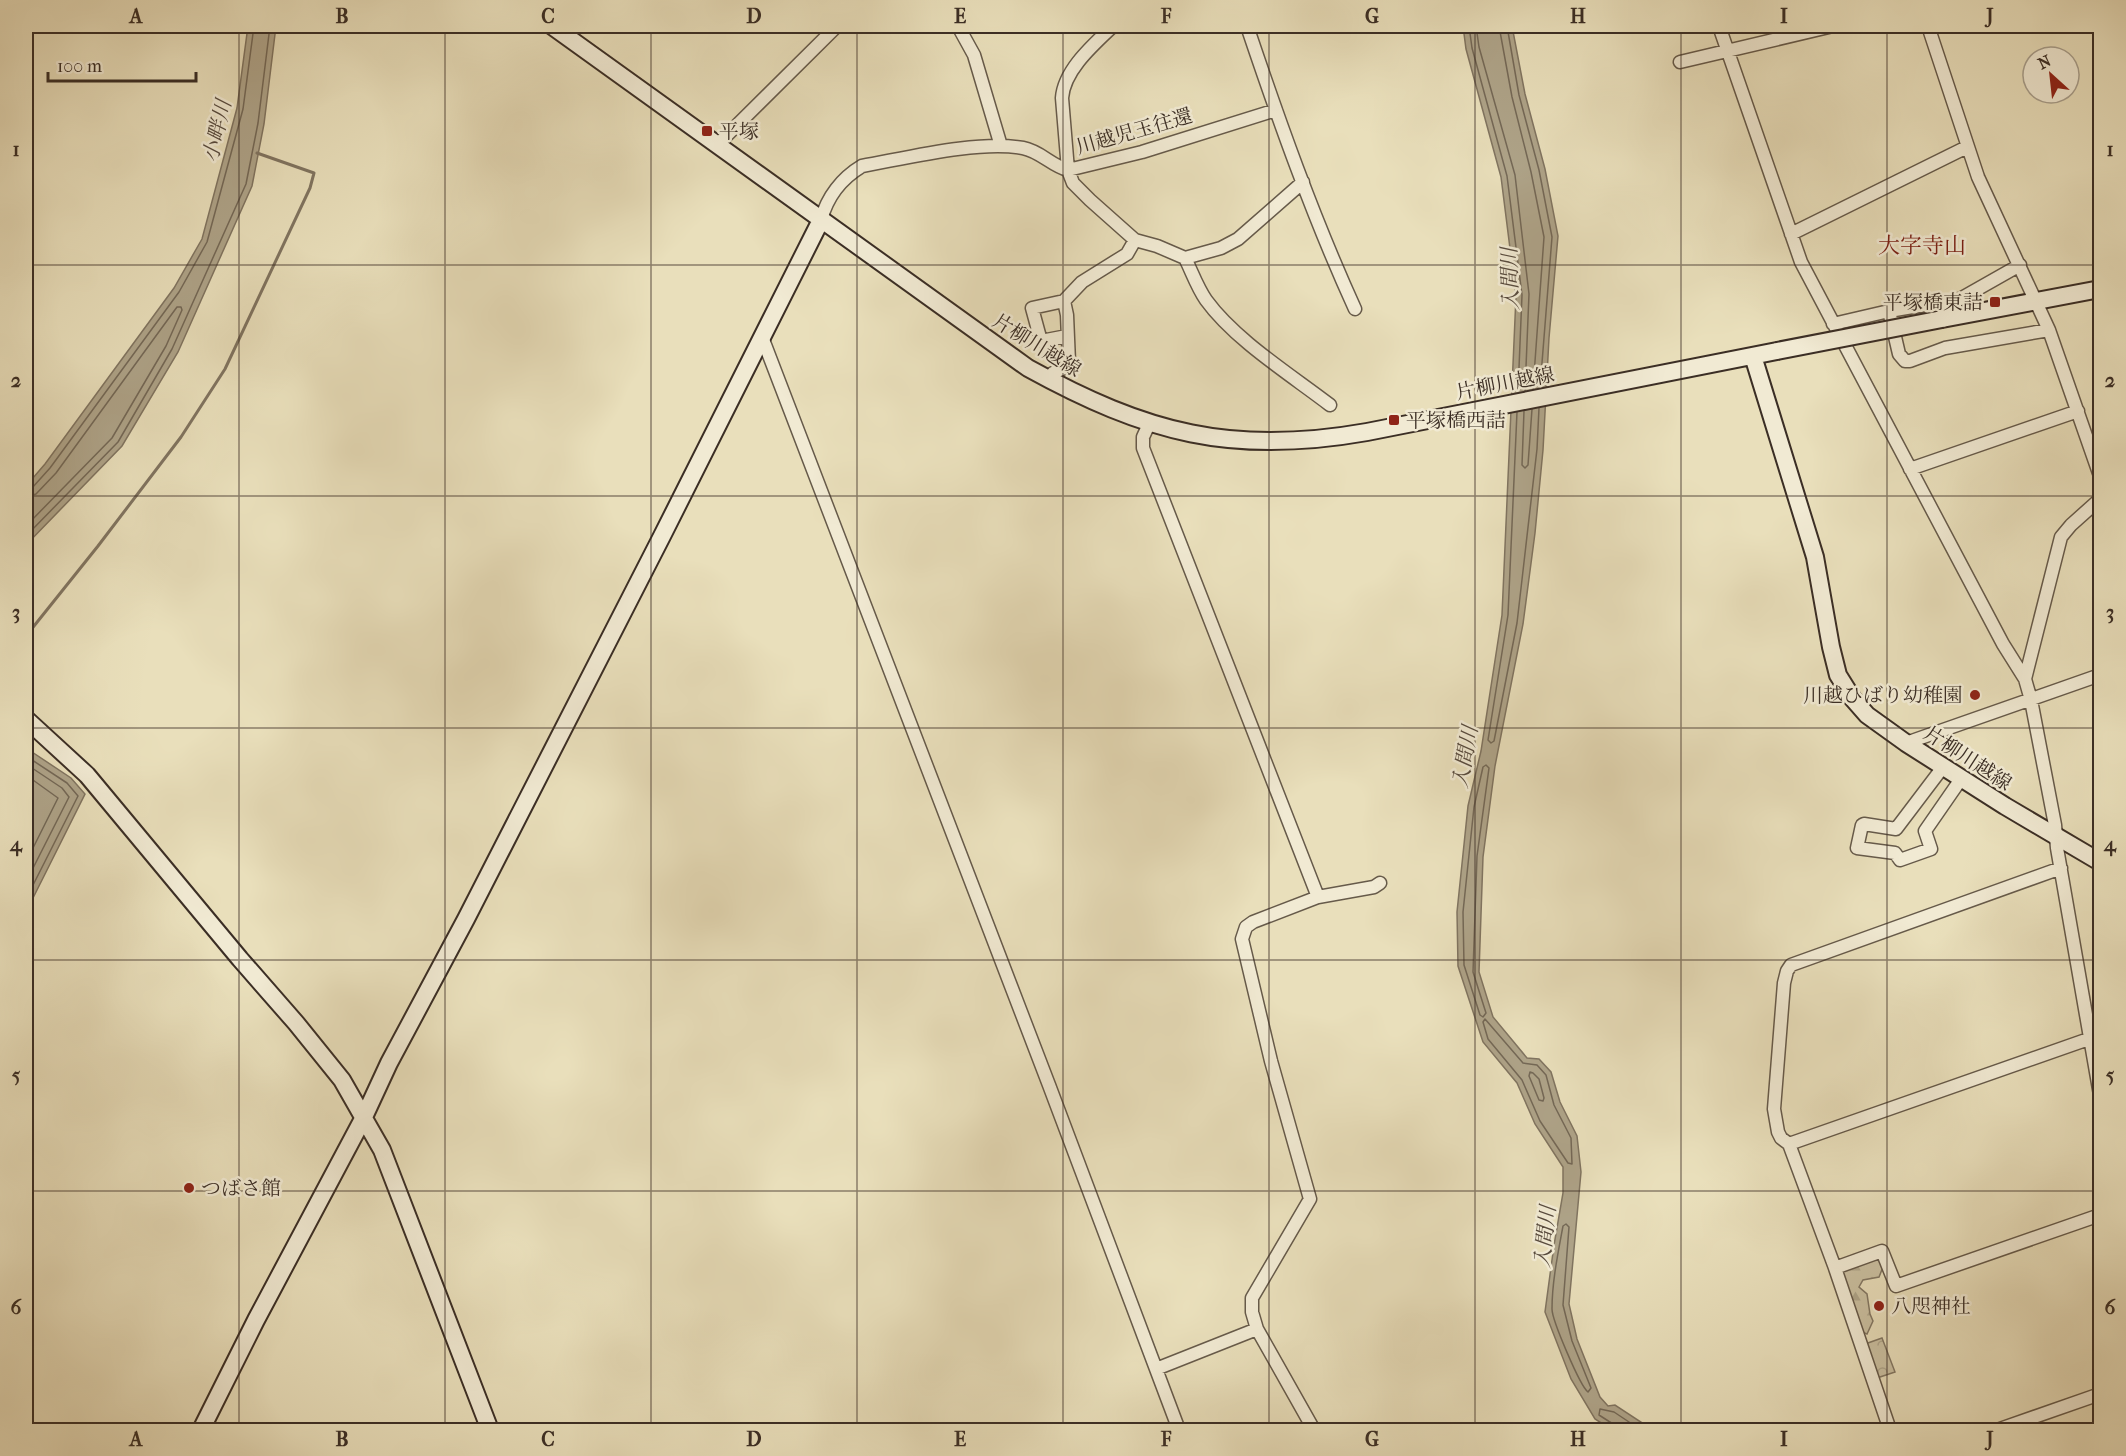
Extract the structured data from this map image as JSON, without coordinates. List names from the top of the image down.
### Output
{
  "streets": {
    "street": ["川越児玉往還", "片柳川越線"]
  },
  "crossings": [
    ["川越児玉往還", "片柳川越線"]
  ],
  "districts": ["大字寺山"],
  "water": ["小畔川", "入間川"],
  "places": {
    "transit": ["平塚", "平塚橋東詰", "平塚橋西詰"],
    "other": ["川越ひばり幼稚園", "つばさ館", "八咫神社"]
  },
  "scale_bar": "100 m",
  "north": "top left",
  "grid": {
    "columns": [
      "A",
      "B",
      "C",
      "D",
      "E",
      "F",
      "G",
      "H",
      "I",
      "J"
    ],
    "rows": [
      "1",
      "2",
      "3",
      "4",
      "5",
      "6"
    ]
  }
}
